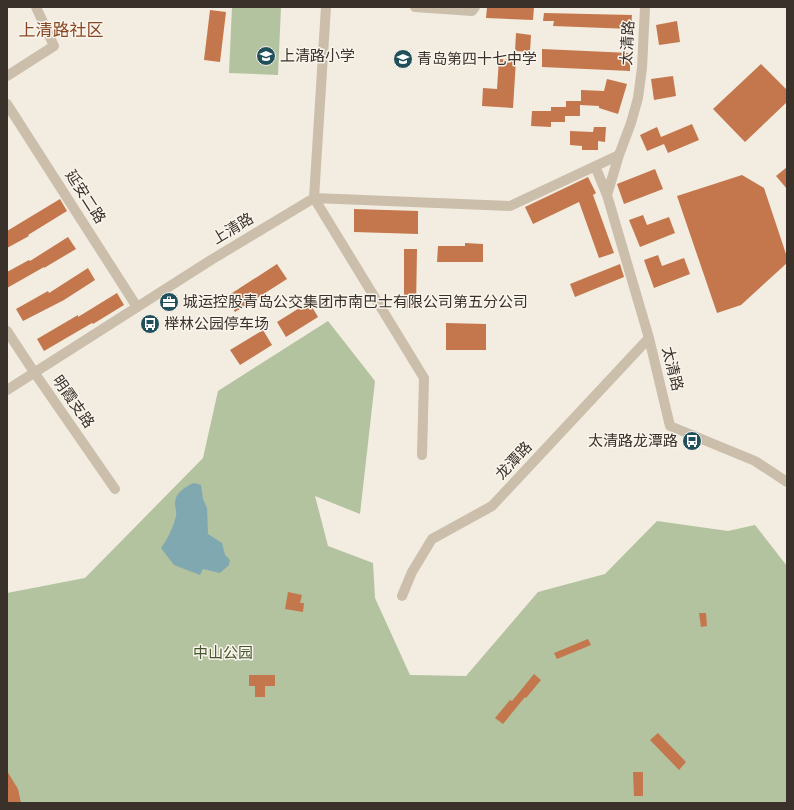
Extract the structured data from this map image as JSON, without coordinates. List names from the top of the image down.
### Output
{
  "streets": {
    "street": [
      "太清路",
      "延安二路",
      "上清路",
      "明霞支路",
      "龙潭路"
    ]
  },
  "crossings": [
    ["太清路", "龙潭路"],
    ["延安二路", "上清路"],
    ["上清路", "明霞支路"]
  ],
  "districts": ["上清路社区"],
  "parks": ["中山公园"],
  "places": {
    "school or university": ["上清路小学", "青岛第四十七中学"],
    "office": ["城运控股青岛公交集团市南巴士有限公司第五分公司"],
    "bus stop": ["榉林公园停车场", "太清路龙潭路"]
  }
}
